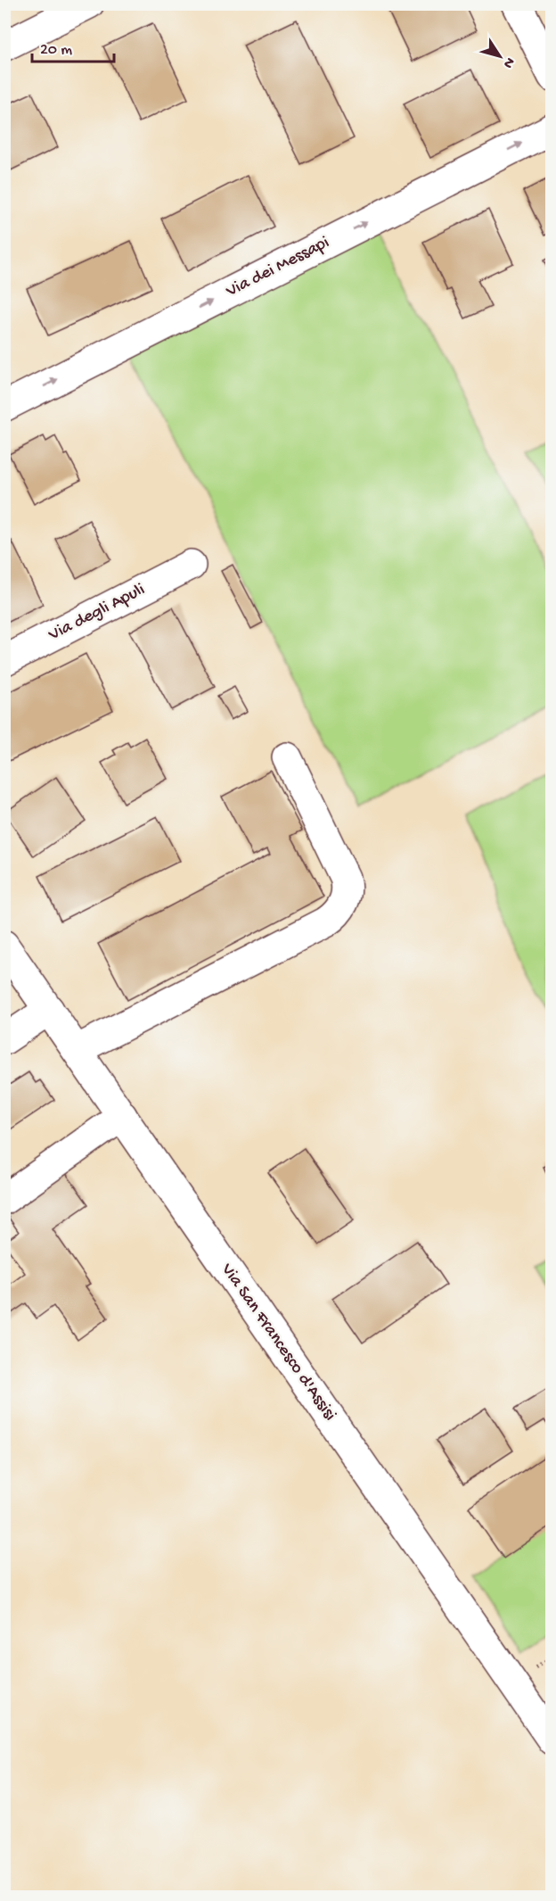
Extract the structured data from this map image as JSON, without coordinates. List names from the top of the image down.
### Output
{
  "streets": {
    "street": ["Via dei Messapi", "Via degli Apuli", "Via San Francesco d'Assisi"]
  },
  "one_way": ["Via dei Messapi"],
  "scale_bar": "20 m",
  "north": "bottom right"
}
